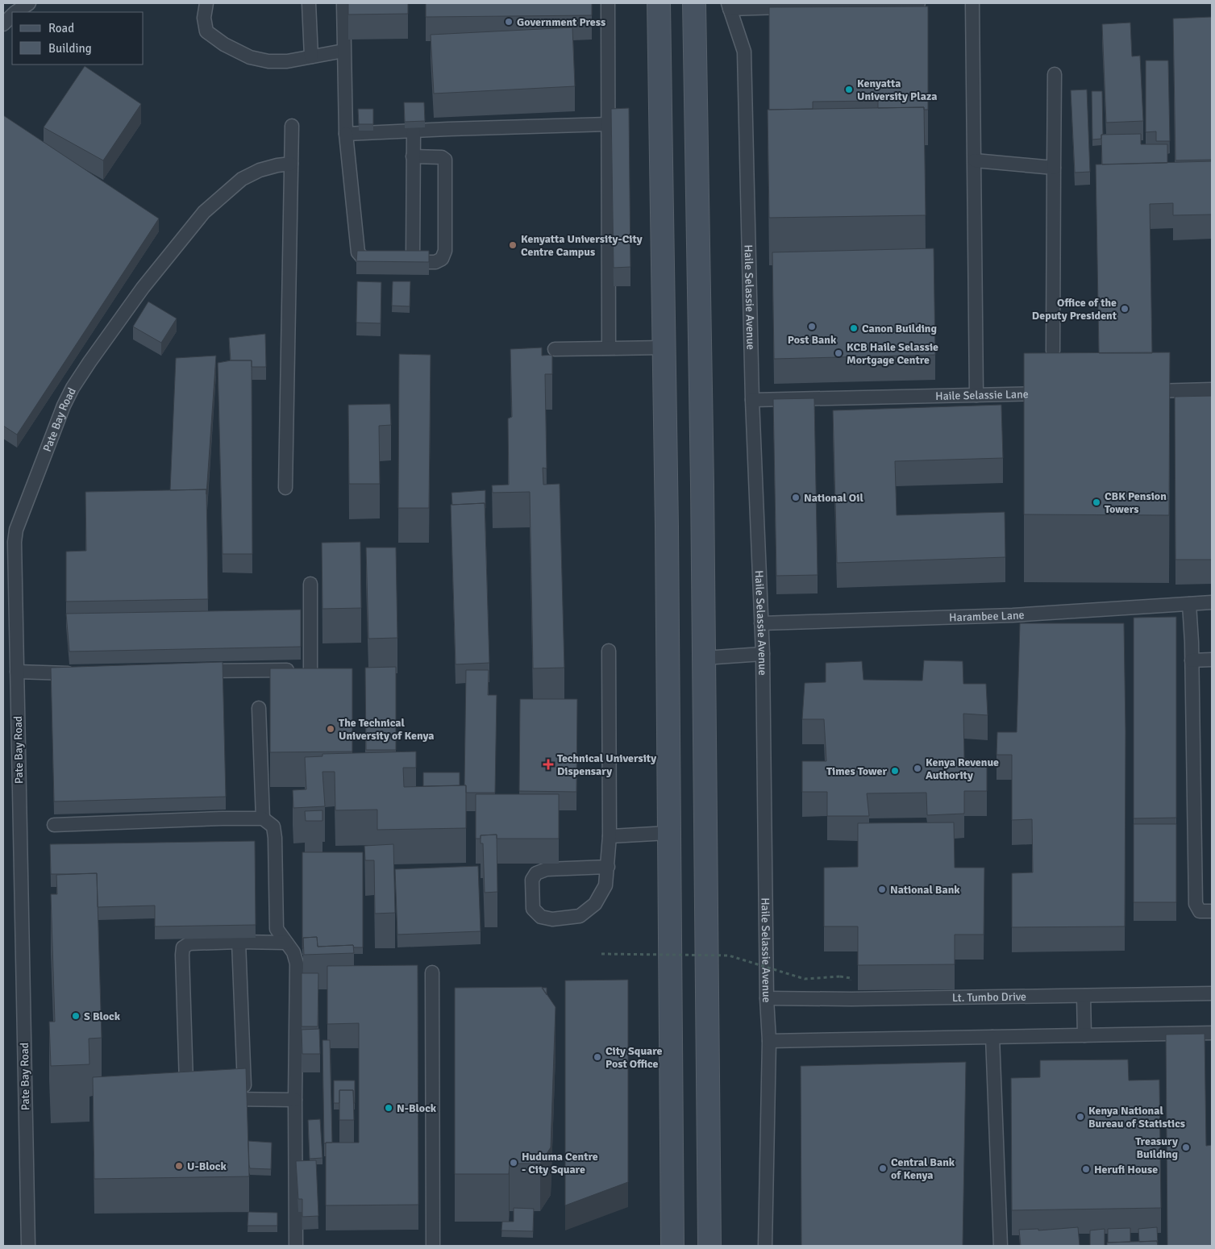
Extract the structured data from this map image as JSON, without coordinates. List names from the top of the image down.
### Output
{
  "streets": {
    "lane": [
      "Haile Selassie Avenue",
      "Haile Selassie Lane",
      "Pate Bay Road",
      "Harambee Lane",
      "Lt. Tumbo Drive"
    ]
  },
  "crossings": [
    ["Haile Selassie Avenue", "Haile Selassie Lane"],
    ["Haile Selassie Avenue", "Harambee Lane"],
    ["Haile Selassie Avenue", "Lt. Tumbo Drive"]
  ],
  "places": {
    "other": [
      "Government Press",
      "Kenyatta University Plaza",
      "Kenyatta University-City Centre Campus",
      "Office of the Deputy President",
      "Post Bank",
      "Canon Building",
      "KCB Haile Selassie Mortgage Centre",
      "National Oil",
      "CBK Pension Towers",
      "The Technical University of Kenya",
      "Kenya Revenue Authority",
      "Times Tower",
      "National Bank",
      "S Block",
      "City Square Post Office",
      "N-Block",
      "Kenya National Bureau of Statistics",
      "Treasury Building",
      "Huduma Centre - City Square",
      "U-Block",
      "Central Bank of Kenya",
      "Herufi House"
    ],
    "health": ["Technical University Dispensary"]
  },
  "legend": ["Road", "Building"]
}
